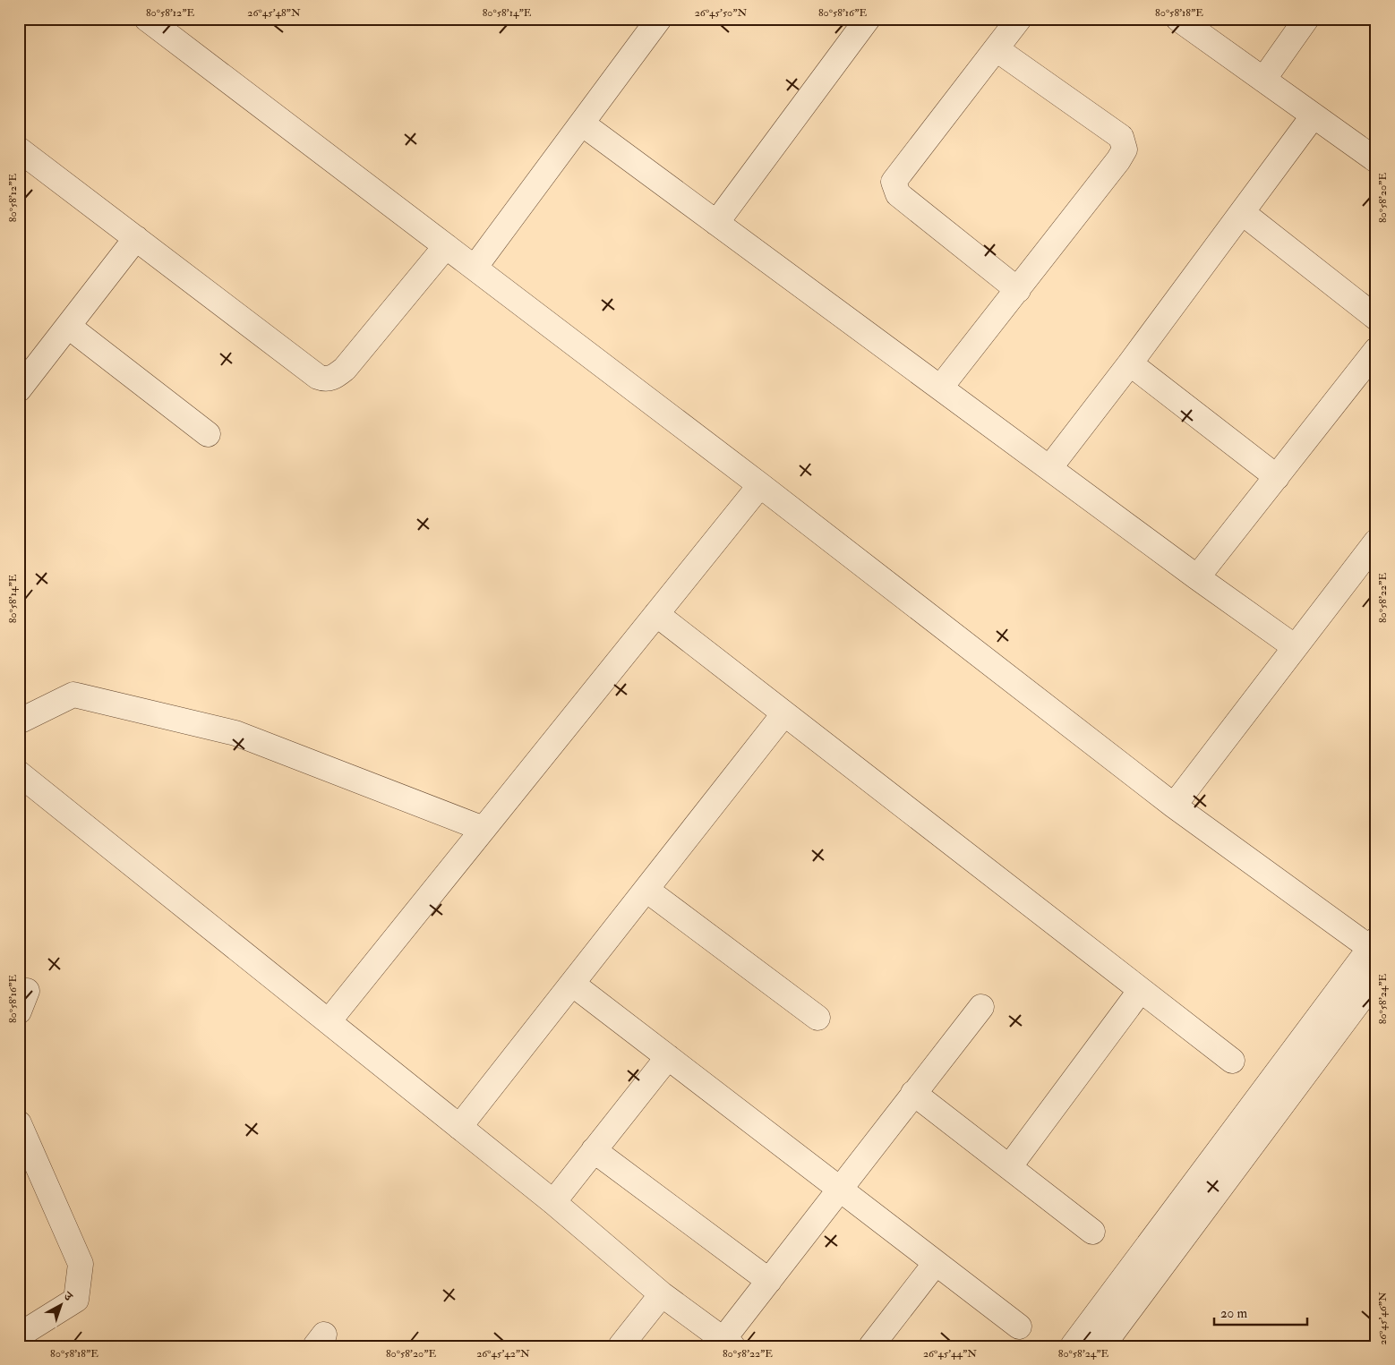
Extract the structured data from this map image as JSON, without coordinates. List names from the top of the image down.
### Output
{
  "scale_bar": "20 m",
  "north": "top right",
  "coordinates": [
    "80°58'12\"E",
    "26°45'48\"N",
    "80°58'14\"E",
    "26°45'50\"N",
    "80°58'16\"E",
    "80°58'18\"E",
    "80°58'20\"E",
    "80°58'22\"E",
    "80°58'24\"E",
    "26°45'46\"N",
    "26°45'42\"N",
    "26°45'44\"N"
  ]
}
